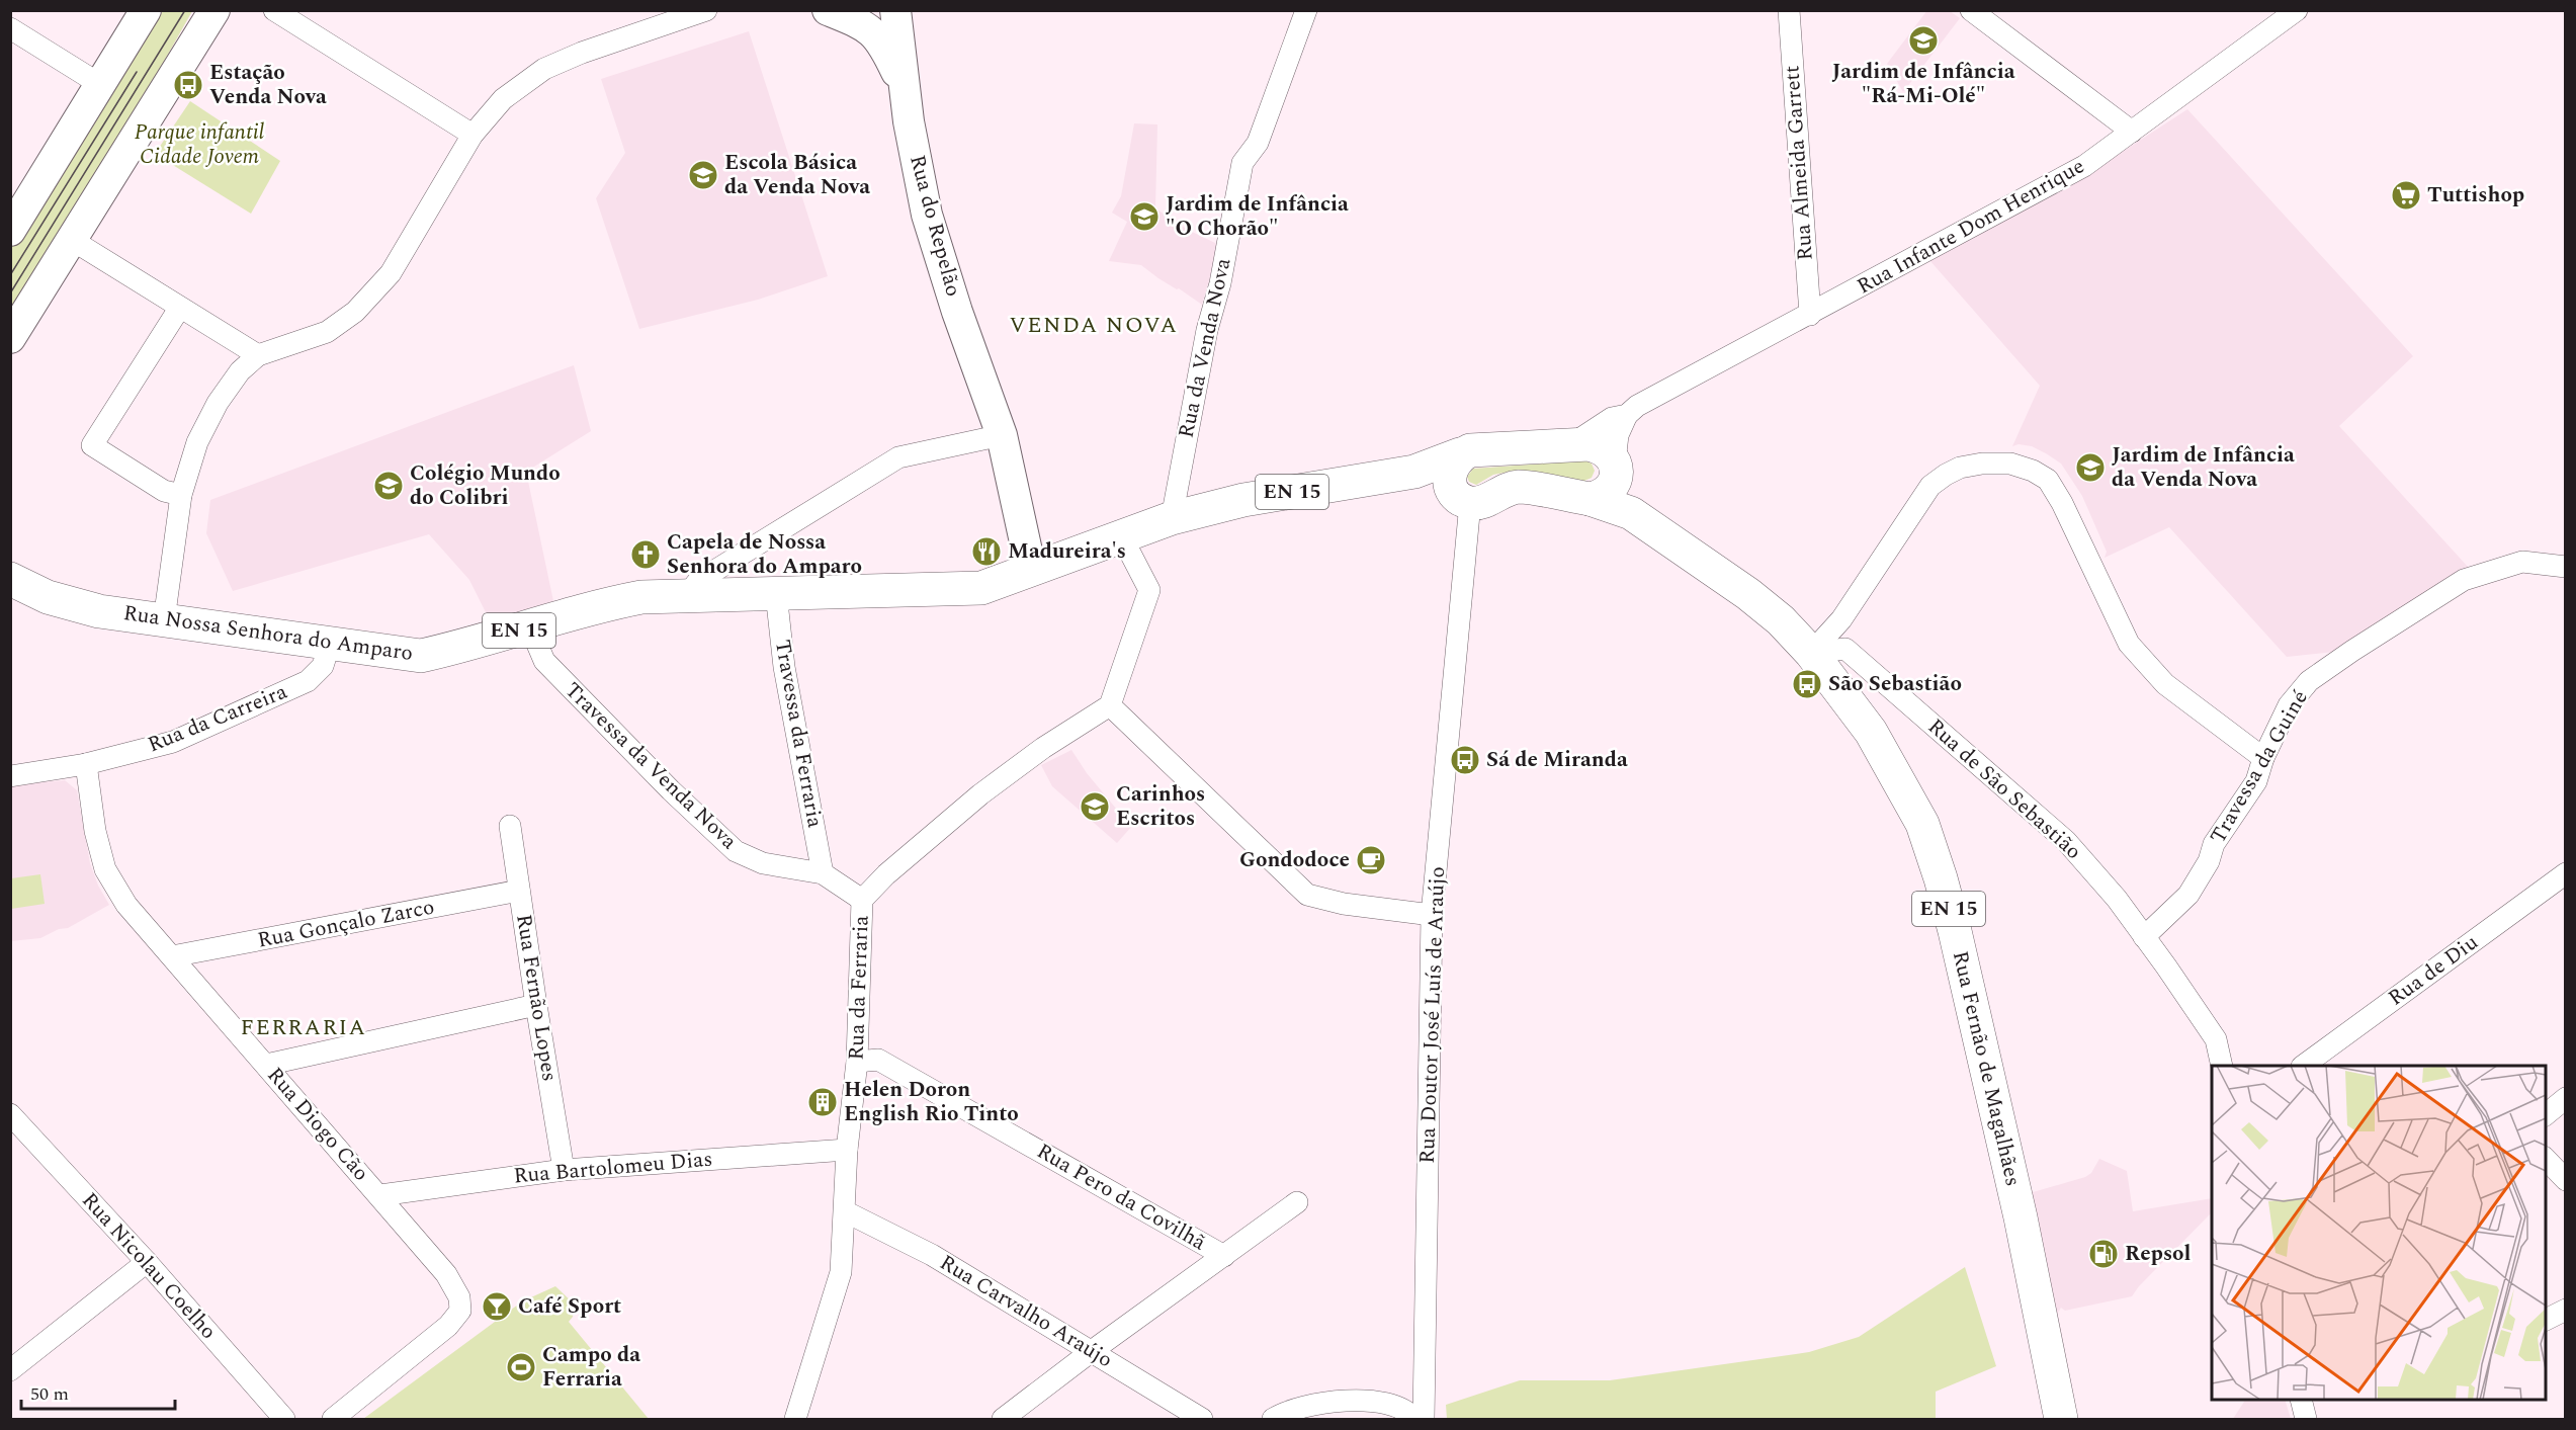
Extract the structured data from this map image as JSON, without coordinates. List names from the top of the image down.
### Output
{
  "streets": {
    "main road": ["EN 15", "Rua Nossa Senhora do Amparo", "Rua Fernão de Magalhães"],
    "street": [
      "Rua Almeida Garrett",
      "Rua do Repelão",
      "Rua Infante Dom Henrique",
      "Rua da Venda Nova",
      "Rua da Carreira",
      "Travessa da Ferraria",
      "Travessa da Venda Nova",
      "Travessa da Guiné",
      "Rua de São Sebastião",
      "Rua Gonçalo Zarco",
      "Rua de Diu",
      "Rua da Ferraria",
      "Rua Fernão Lopes",
      "Rua Doutor José Luís de Araújo",
      "Rua Diogo Cão",
      "Rua Bartolomeu Dias",
      "Rua Pero da Covilhã",
      "Rua Nicolau Coelho",
      "Rua Carvalho Araújo"
    ]
  },
  "crossings": [
    ["Rua Almeida Garrett", "Rua Infante Dom Henrique"],
    ["Rua do Repelão", "EN 15"],
    ["Rua do Repelão", "Rua Nossa Senhora do Amparo"],
    ["Rua da Venda Nova", "EN 15"],
    ["EN 15", "Rua Nossa Senhora do Amparo"],
    ["Rua Nossa Senhora do Amparo", "Rua da Carreira"],
    ["Rua Nossa Senhora do Amparo", "Travessa da Ferraria"],
    ["Rua Nossa Senhora do Amparo", "Travessa da Venda Nova"],
    ["Rua da Carreira", "Rua Diogo Cão"],
    ["Travessa da Ferraria", "Travessa da Venda Nova"],
    ["Travessa da Venda Nova", "Rua da Ferraria"],
    ["Travessa da Guiné", "Rua de São Sebastião"],
    ["Rua de São Sebastião", "Rua Fernão de Magalhães"],
    ["Rua Gonçalo Zarco", "Rua Fernão Lopes"],
    ["Rua Gonçalo Zarco", "Rua Diogo Cão"],
    ["Rua da Ferraria", "Rua Bartolomeu Dias"],
    ["Rua da Ferraria", "Rua Pero da Covilhã"],
    ["Rua da Ferraria", "Rua Carvalho Araújo"],
    ["Rua Fernão Lopes", "Rua Bartolomeu Dias"],
    ["Rua Diogo Cão", "Rua Bartolomeu Dias"]
  ],
  "districts": ["VENDA NOVA", "FERRARIA"],
  "parks": ["Parque infantil Cidade Jovem"],
  "places": {
    "school or university": [
      "Jardim de Infância \"Rá-Mi-Olé\"",
      "Escola Básica da Venda Nova",
      "Jardim de Infância \"O Chorão\"",
      "Jardim de Infância da Venda Nova",
      "Colégio Mundo do Colibri",
      "Carinhos Escritos"
    ],
    "bus stop": ["Estação Venda Nova", "São Sebastião", "Sá de Miranda"],
    "supermarket": ["Tuttishop"],
    "restaurant": ["Madureira's"],
    "church": ["Capela de Nossa Senhora do Amparo"],
    "cafe": ["Gondodoce"],
    "building": ["Helen Doron English Rio Tinto"],
    "fuel station": ["Repsol"],
    "bar": ["Café Sport"],
    "sports": ["Campo da Ferraria"]
  },
  "scale_bar": "50 m"
}
